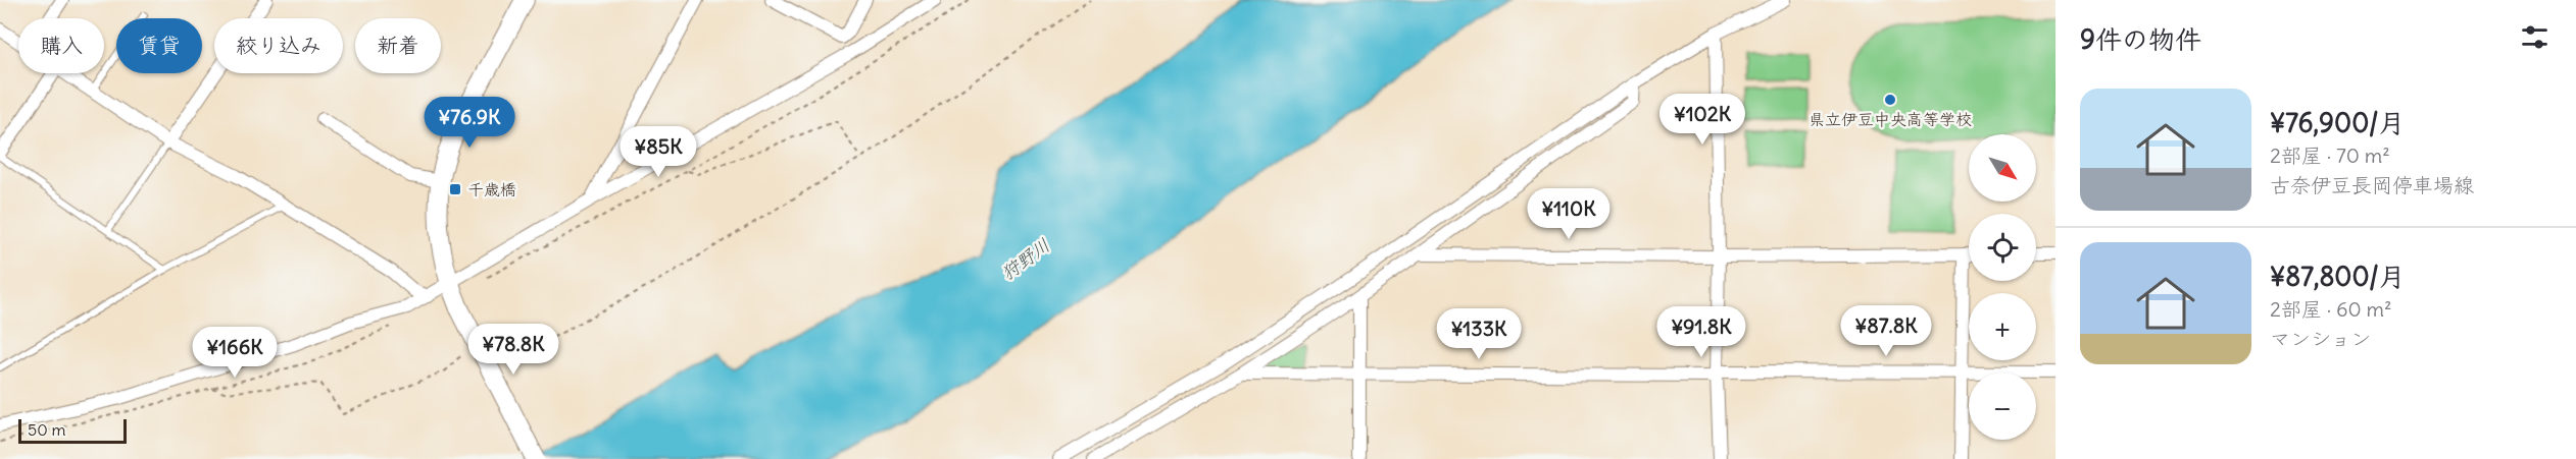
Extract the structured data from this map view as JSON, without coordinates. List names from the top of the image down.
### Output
{
  "water": ["狩野川"],
  "places": {
    "other": ["県立伊豆中央高等学校"],
    "transit": ["千歳橋"]
  },
  "scale_bar": "50 m",
  "north": "bottom right",
  "page": {
    "heading": "9件の物件",
    "chip": [
      "購入",
      "賃貸",
      "絞り込み",
      "新着"
    ],
    "list": [
      {
        "name": "¥76,900/月",
        "note": "2部屋 · 70 m² · 古奈伊豆長岡停車場線"
      },
      {
        "name": "¥87,800/月",
        "note": "2部屋 · 60 m² · マンション"
      }
    ],
    "price": [
      "¥102K",
      "¥76.9K",
      "¥85K",
      "¥110K",
      "¥87.8K",
      "¥91.8K",
      "¥133K",
      "¥78.8K",
      "¥166K"
    ],
    "map_buttons": ["+", "−"],
    "scale": "50 m"
  }
}
